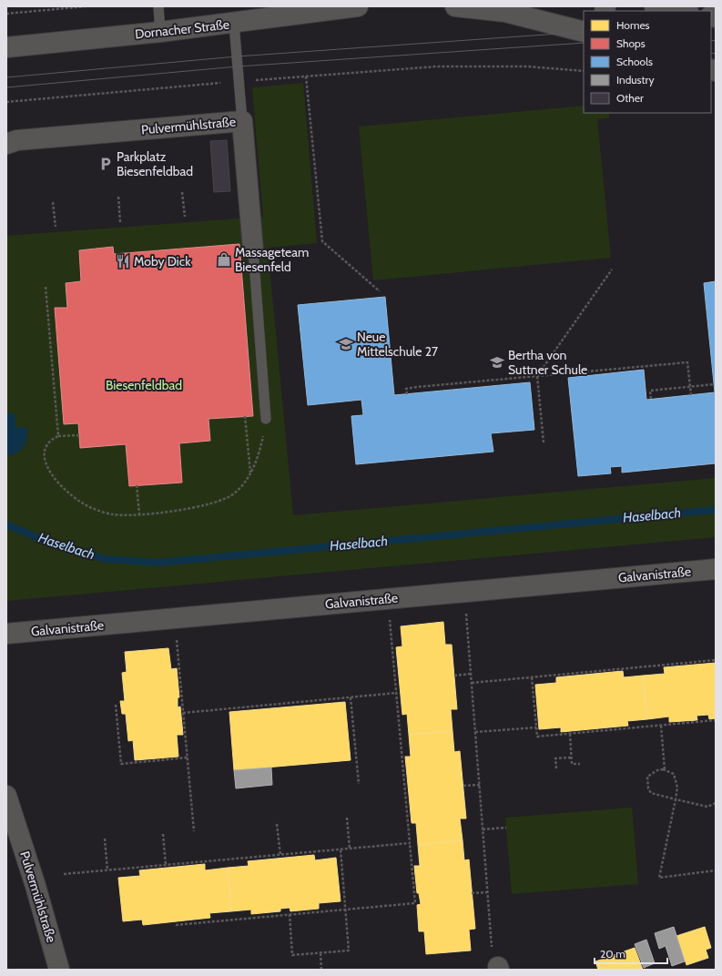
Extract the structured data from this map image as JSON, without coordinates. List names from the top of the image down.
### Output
{
  "streets": {
    "street": ["Dornacher Straße", "Pulvermühlstraße", "Galvanistraße"]
  },
  "water": ["Haselbach"],
  "parks": ["Biesenfeldbad"],
  "places": {
    "parking": ["Parkplatz Biesenfeldbad"],
    "shop": ["Massageteam Biesenfeld"],
    "restaurant": ["Moby Dick"],
    "school or university": ["Neue Mittelschule 27", "Bertha von Suttner Schule"]
  },
  "legend": [
    "Homes",
    "Shops",
    "Schools",
    "Industry",
    "Other"
  ],
  "scale_bar": "20 m"
}
